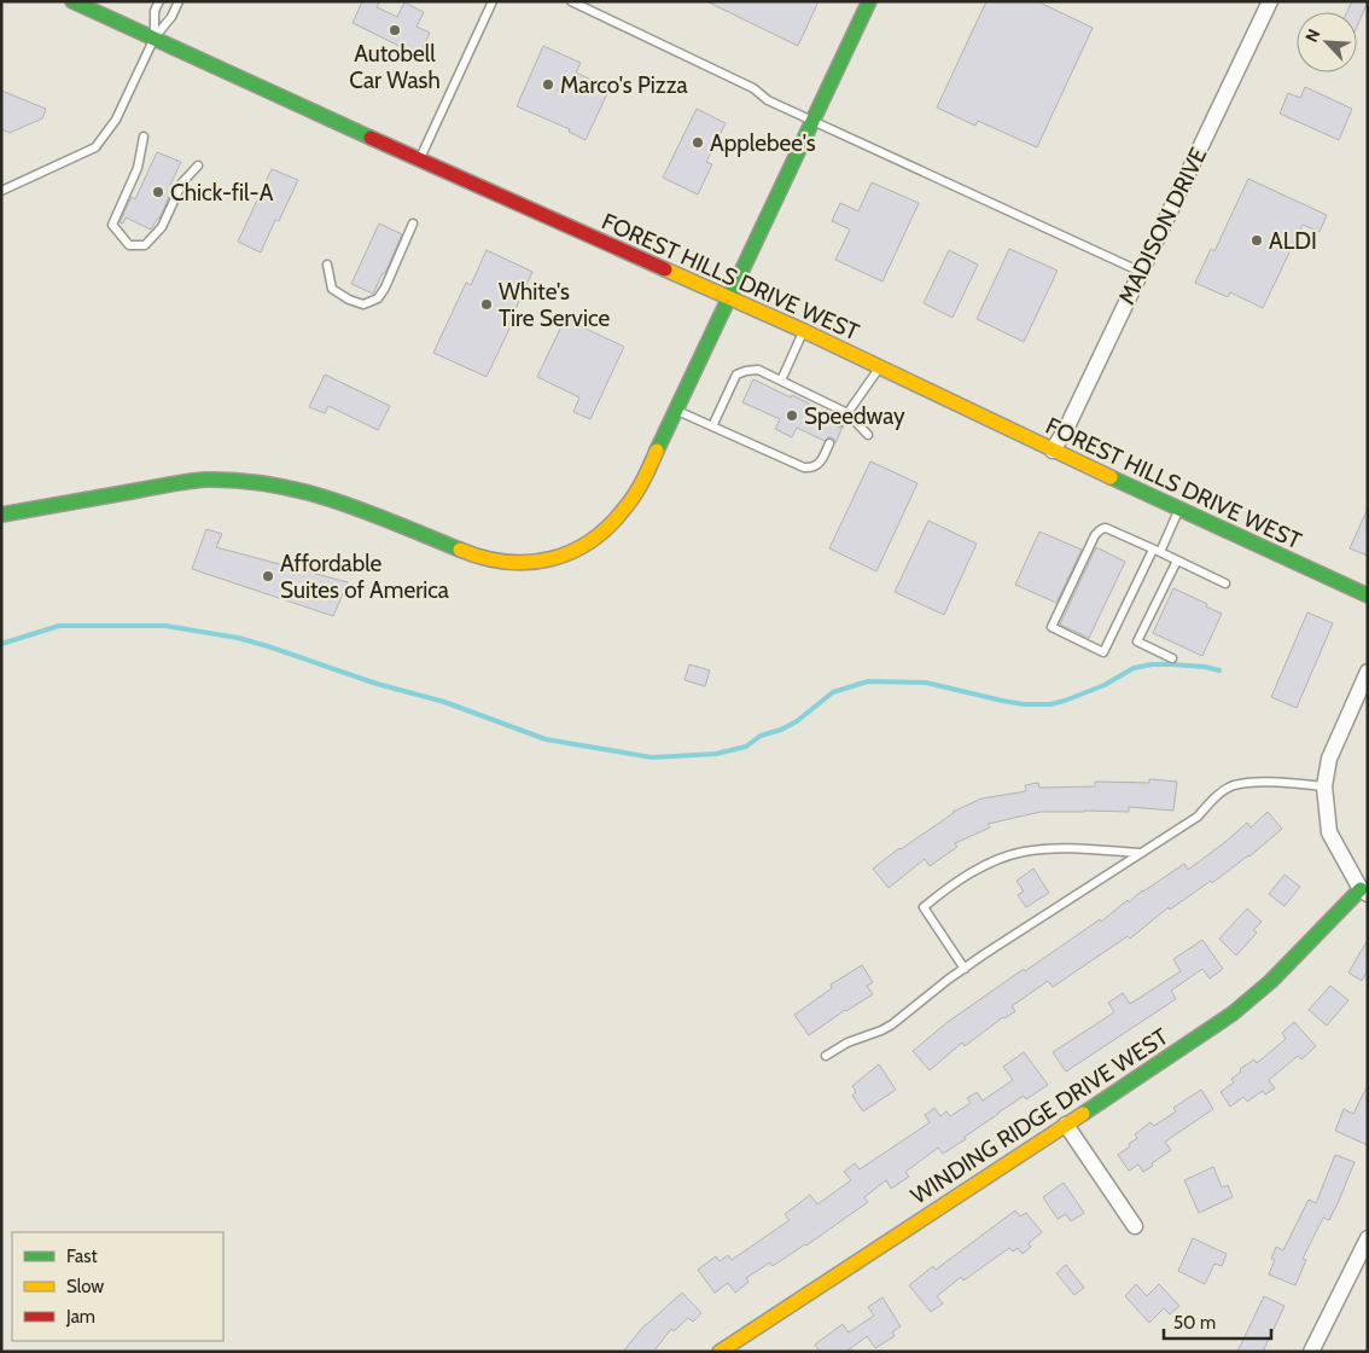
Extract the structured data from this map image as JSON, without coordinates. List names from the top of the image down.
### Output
{
  "streets": {
    "street": ["MADISON DRIVE", "FOREST HILLS DRIVE WEST", "WINDING RIDGE DRIVE WEST"]
  },
  "crossings": [
    ["MADISON DRIVE", "FOREST HILLS DRIVE WEST"]
  ],
  "places": [
    "Autobell Car Wash",
    "Marco's Pizza",
    "Applebee's",
    "Chick-fil-A",
    "ALDI",
    "White's Tire Service",
    "Speedway",
    "Affordable Suites of America"
  ],
  "legend": ["Fast", "Slow", "Jam"],
  "scale_bar": "50 m",
  "north": "top left"
}
